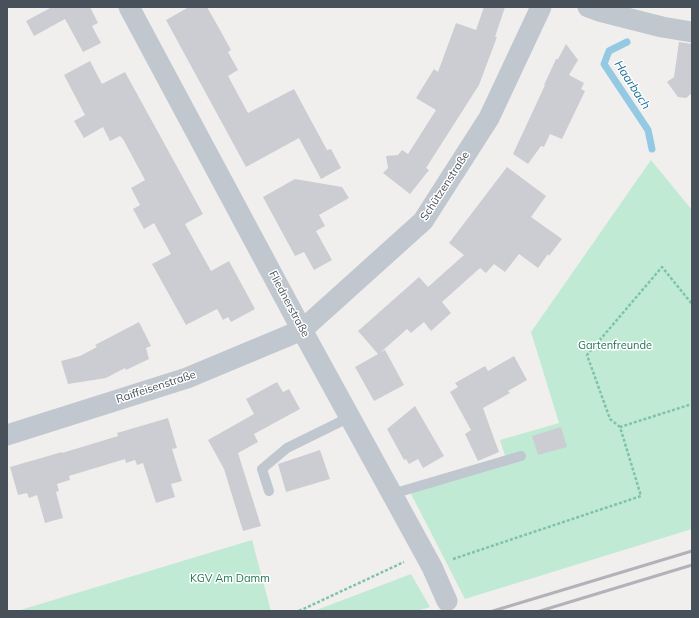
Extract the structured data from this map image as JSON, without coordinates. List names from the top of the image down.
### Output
{
  "streets": {
    "street": ["Schützenstraße", "Fliednerstraße", "Raiffeisenstraße"]
  },
  "crossings": [
    ["Schützenstraße", "Fliednerstraße"],
    ["Schützenstraße", "Raiffeisenstraße"],
    ["Fliednerstraße", "Raiffeisenstraße"]
  ],
  "water": ["Haarbach"],
  "parks": ["Gartenfreunde", "KGV Am Damm"]
}
